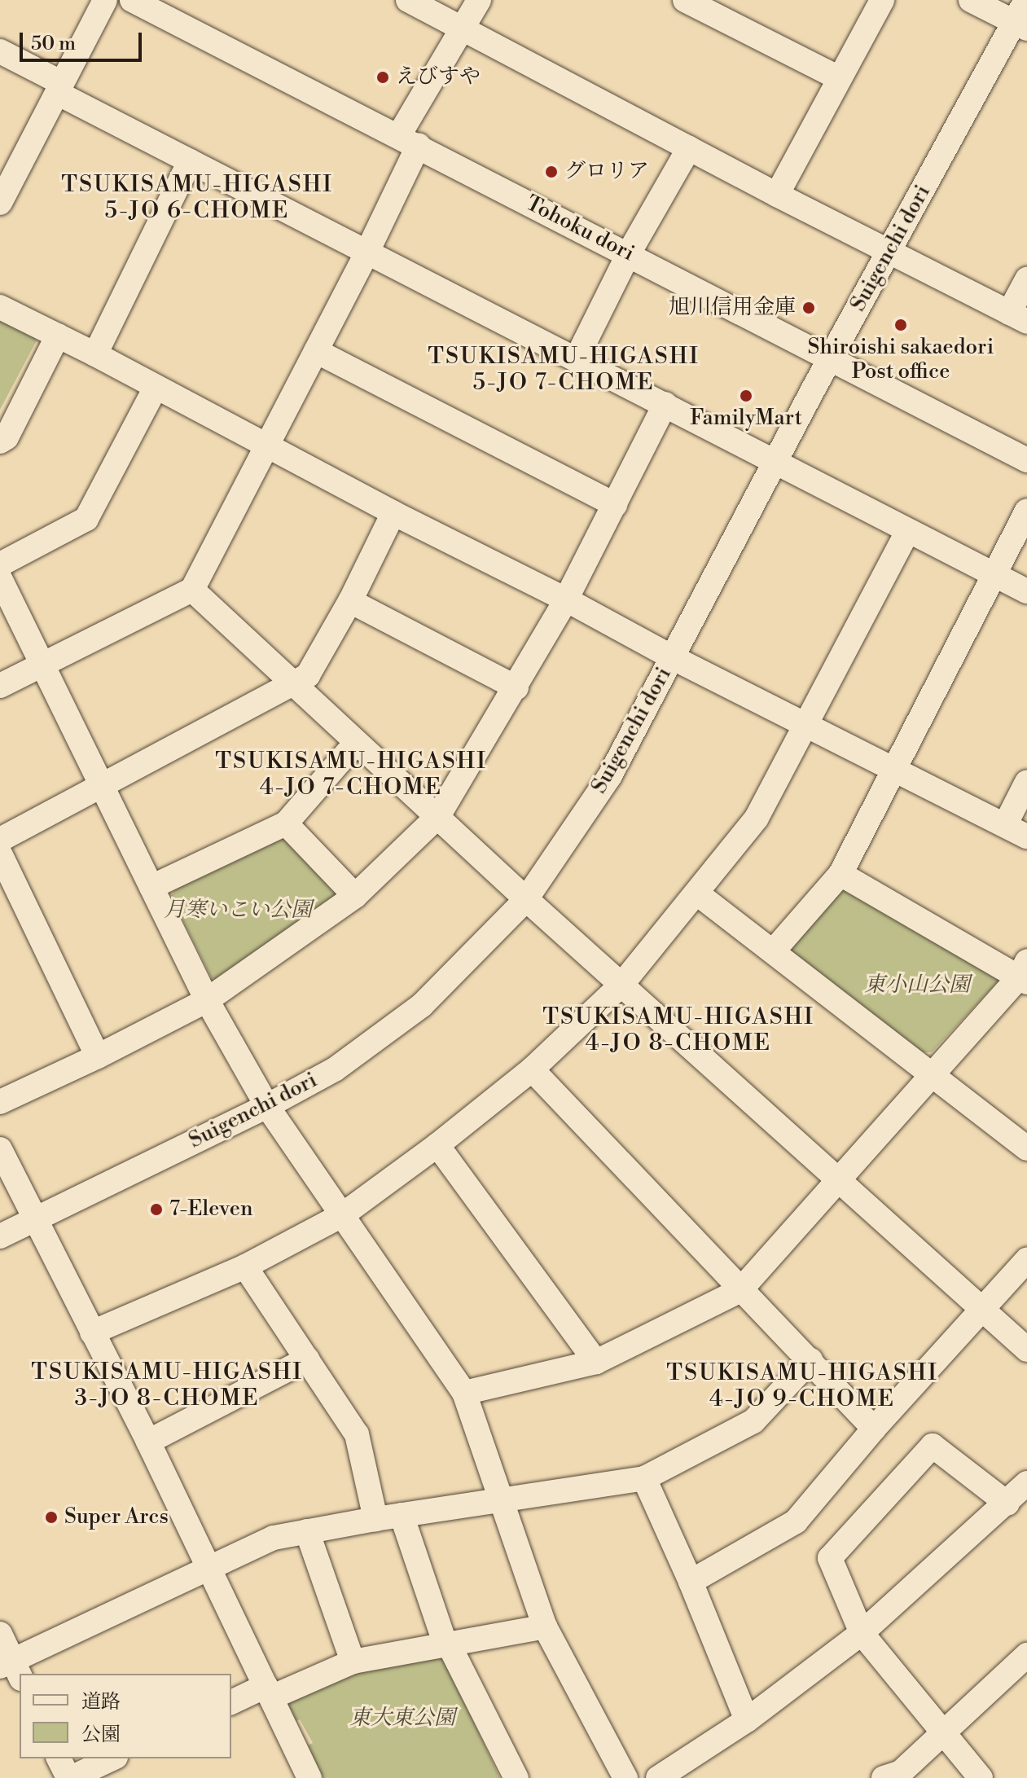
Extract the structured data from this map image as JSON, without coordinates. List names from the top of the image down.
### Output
{
  "streets": {
    "street": ["Tohoku dori", "Suigenchi dori"]
  },
  "crossings": [
    ["Tohoku dori", "Suigenchi dori"]
  ],
  "districts": [
    "TSUKISAMU-HIGASHI 5-JO 6-CHOME",
    "TSUKISAMU-HIGASHI 5-JO 7-CHOME",
    "TSUKISAMU-HIGASHI 4-JO 7-CHOME",
    "TSUKISAMU-HIGASHI 4-JO 8-CHOME",
    "TSUKISAMU-HIGASHI 3-JO 8-CHOME",
    "TSUKISAMU-HIGASHI 4-JO 9-CHOME"
  ],
  "parks": ["月寒いこい公園", "東小山公園", "東大東公園"],
  "places": [
    "えびすや",
    "グロリア",
    "旭川信用金庫",
    "Shiroishi sakaedori Post office",
    "FamilyMart",
    "7-Eleven",
    "Super Arcs"
  ],
  "legend": ["道路", "公園"],
  "scale_bar": "50 m"
}
